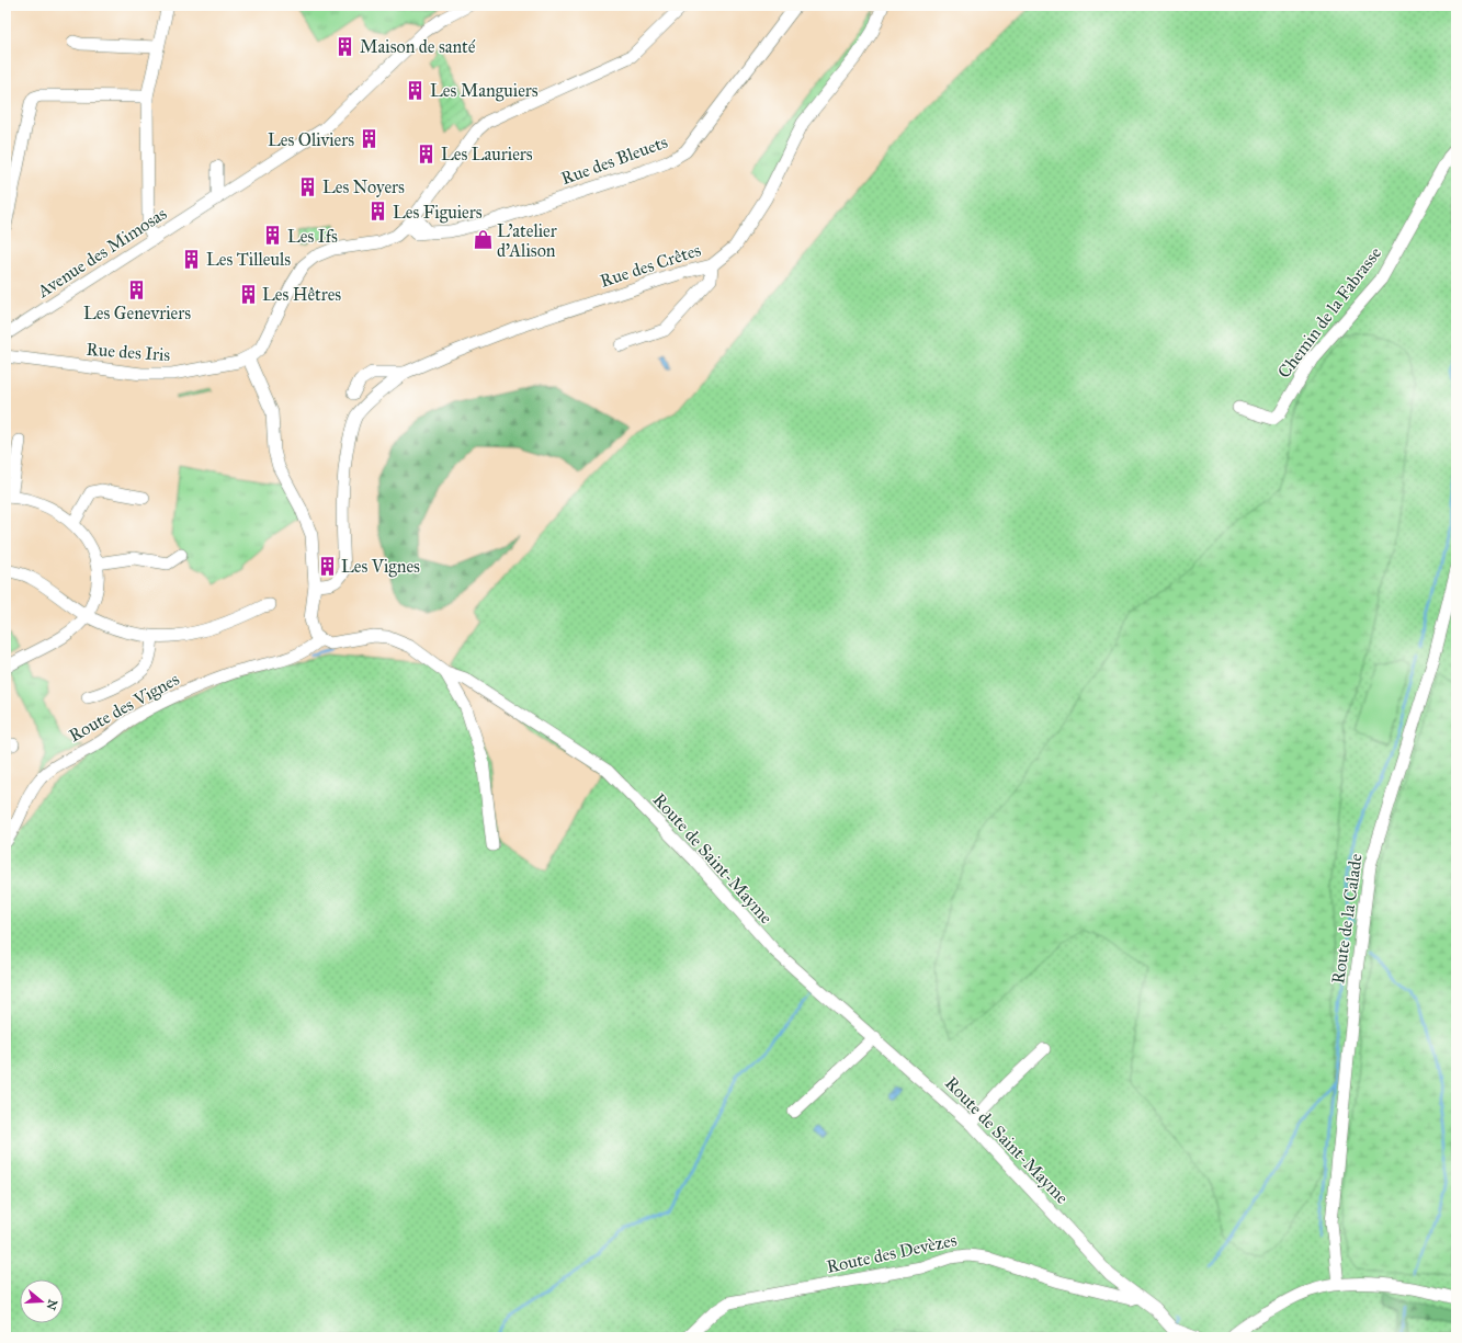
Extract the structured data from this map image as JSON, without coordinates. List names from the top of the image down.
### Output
{
  "streets": {
    "street": [
      "Rue des Bleuets",
      "Avenue des Mimosas",
      "Rue des Crêtes",
      "Chemin de la Fabrasse",
      "Rue des Iris",
      "Route des Vignes",
      "Route de Saint-Mayme",
      "Route de la Calade",
      "Route des Devèzes"
    ]
  },
  "crossings": [
    ["Route des Vignes", "Route de Saint-Mayme"],
    ["Route de Saint-Mayme", "Route des Devèzes"]
  ],
  "places": {
    "building": [
      "Maison de santé",
      "Les Manguiers",
      "Les Oliviers",
      "Les Lauriers",
      "Les Noyers",
      "Les Figuiers",
      "Les Ifs",
      "Les Tilleuls",
      "Les Genevriers",
      "Les Hêtres",
      "Les Vignes"
    ],
    "shop": ["L'atelier d'Alison"]
  },
  "north": "right"
}
